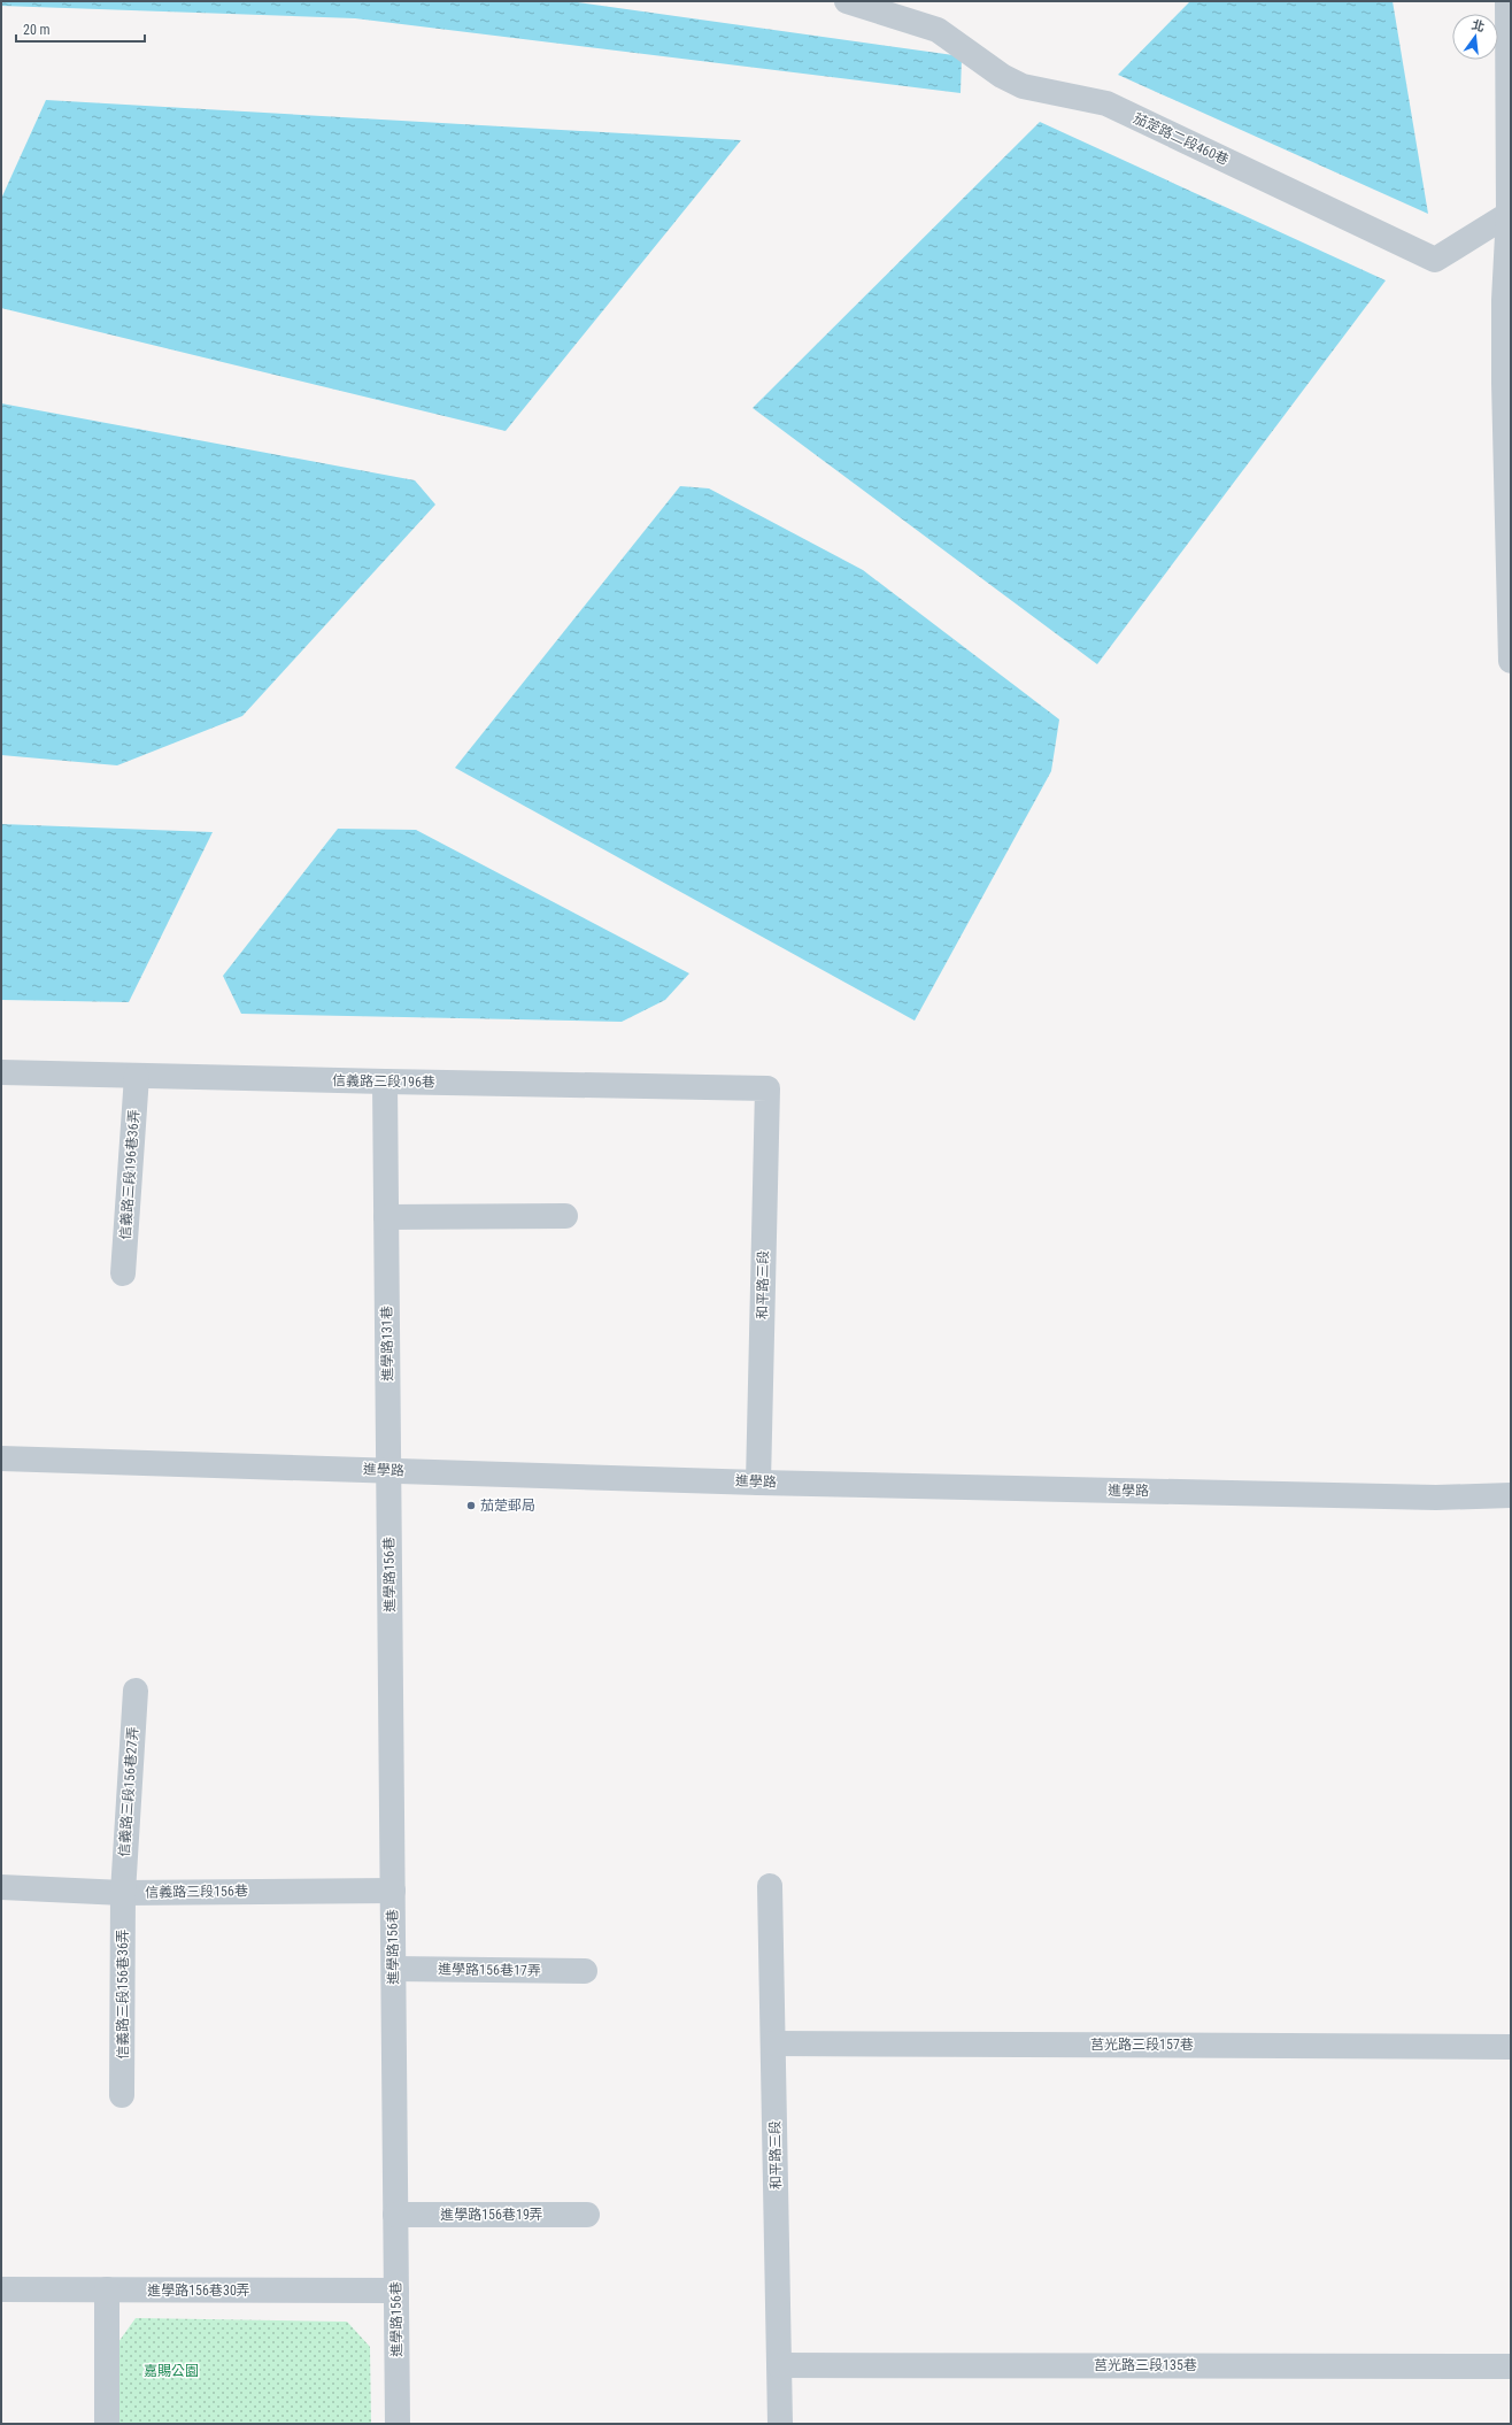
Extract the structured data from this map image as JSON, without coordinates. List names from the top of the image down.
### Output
{
  "streets": {
    "street": [
      "茄萣路二段460巷",
      "信義路三段196巷",
      "信義路三段196巷36弄",
      "和平路三段",
      "進學路131巷",
      "進學路",
      "進學路156巷",
      "信義路三段156巷27弄",
      "信義路三段156巷",
      "進學路156巷17弄",
      "信義路三段156巷36弄",
      "莒光路三段157巷",
      "進學路156巷19弄",
      "進學路156巷30弄",
      "莒光路三段135巷"
    ]
  },
  "crossings": [
    ["信義路三段196巷", "信義路三段196巷36弄"],
    ["信義路三段196巷", "和平路三段"],
    ["信義路三段196巷", "進學路131巷"],
    ["和平路三段", "進學路"],
    ["和平路三段", "莒光路三段157巷"],
    ["和平路三段", "莒光路三段135巷"],
    ["進學路131巷", "進學路"],
    ["進學路131巷", "進學路156巷"],
    ["進學路", "進學路156巷"],
    ["進學路156巷", "信義路三段156巷"],
    ["進學路156巷", "進學路156巷17弄"],
    ["進學路156巷", "進學路156巷19弄"],
    ["進學路156巷", "進學路156巷30弄"],
    ["信義路三段156巷27弄", "信義路三段156巷"],
    ["信義路三段156巷27弄", "信義路三段156巷36弄"],
    ["信義路三段156巷", "信義路三段156巷36弄"]
  ],
  "parks": ["嘉賜公園"],
  "places": ["茄萣郵局"],
  "scale_bar": "20 m",
  "north": "top"
}
